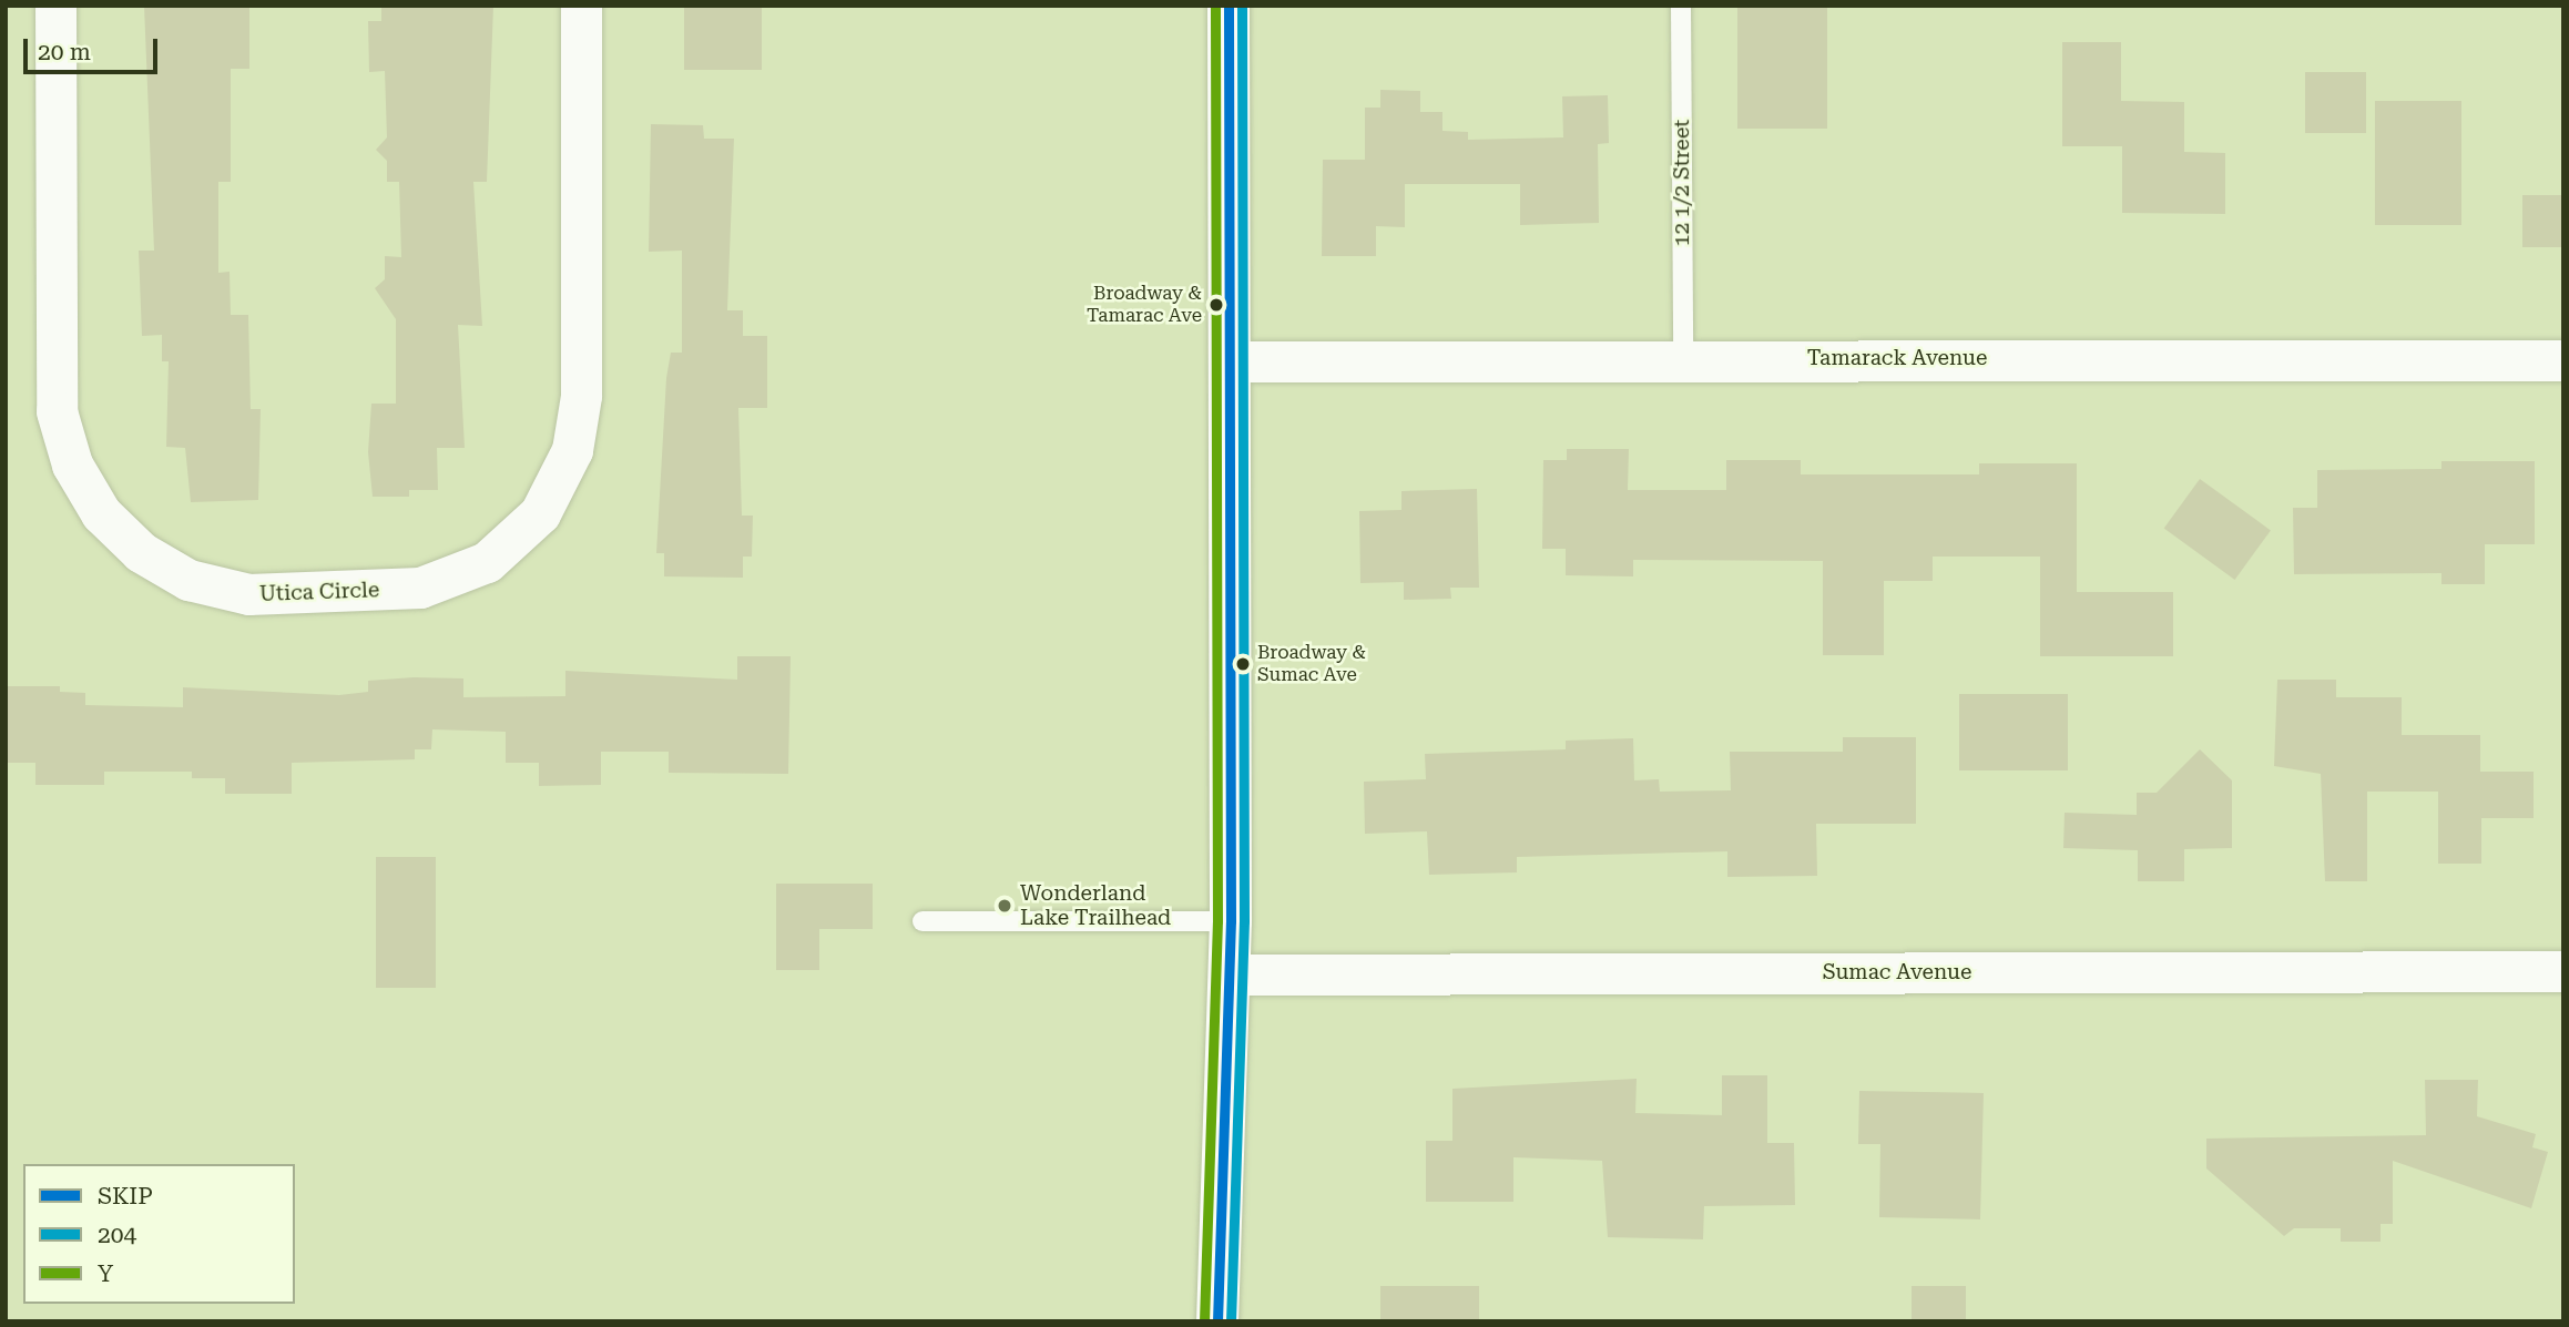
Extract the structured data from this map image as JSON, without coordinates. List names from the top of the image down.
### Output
{
  "streets": {
    "street": ["Tamarack Avenue", "Utica Circle", "Sumac Avenue"],
    "lane": ["12 1/2 Street"]
  },
  "crossings": [
    ["12 1/2 Street", "Tamarack Avenue"]
  ],
  "places": ["Broadway & Tamarac Ave", "Broadway & Sumac Ave", "Wonderland Lake Trailhead"],
  "lines": ["transit line SKIP", "transit line 204", "transit line Y"],
  "legend": ["SKIP", "204", "Y"],
  "scale_bar": "20 m"
}
